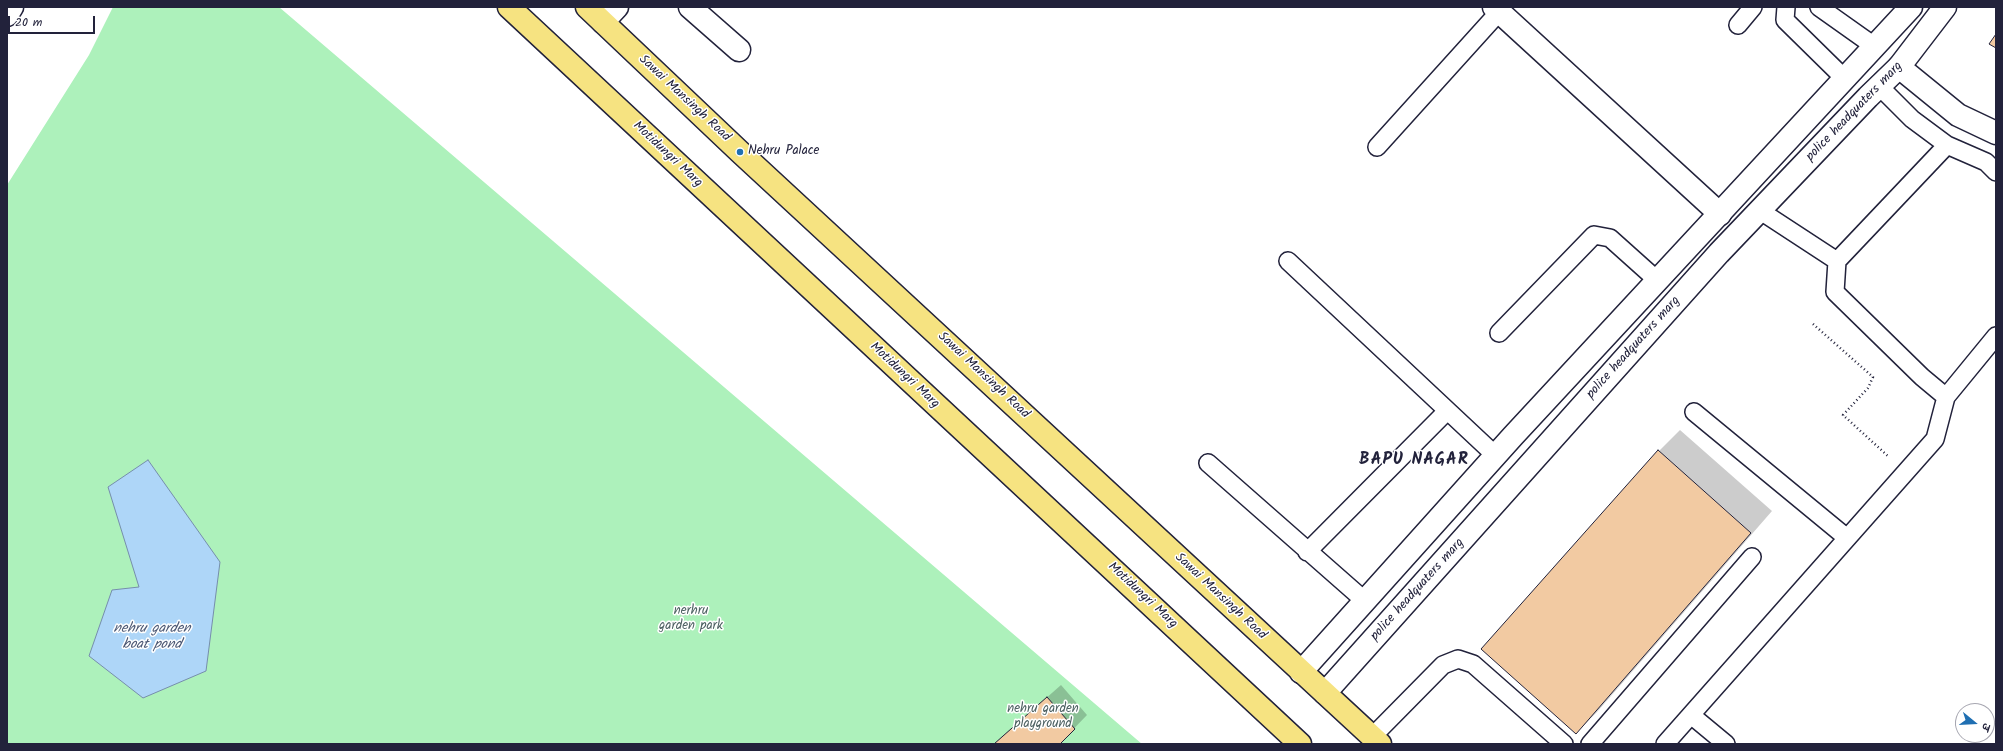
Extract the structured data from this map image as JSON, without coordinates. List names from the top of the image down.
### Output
{
  "streets": {
    "main road": ["Sawai Mansingh Road", "Motidungri Marg"],
    "street": ["police headquaters marg"]
  },
  "crossings": [
    ["Sawai Mansingh Road", "police headquaters marg"]
  ],
  "districts": ["BAPU NAGAR"],
  "water": ["nehru garden boat pond"],
  "parks": ["nerhru garden park", "nehru garden playground"],
  "places": ["Nehru Palace"],
  "scale_bar": "20 m",
  "north": "right"
}
